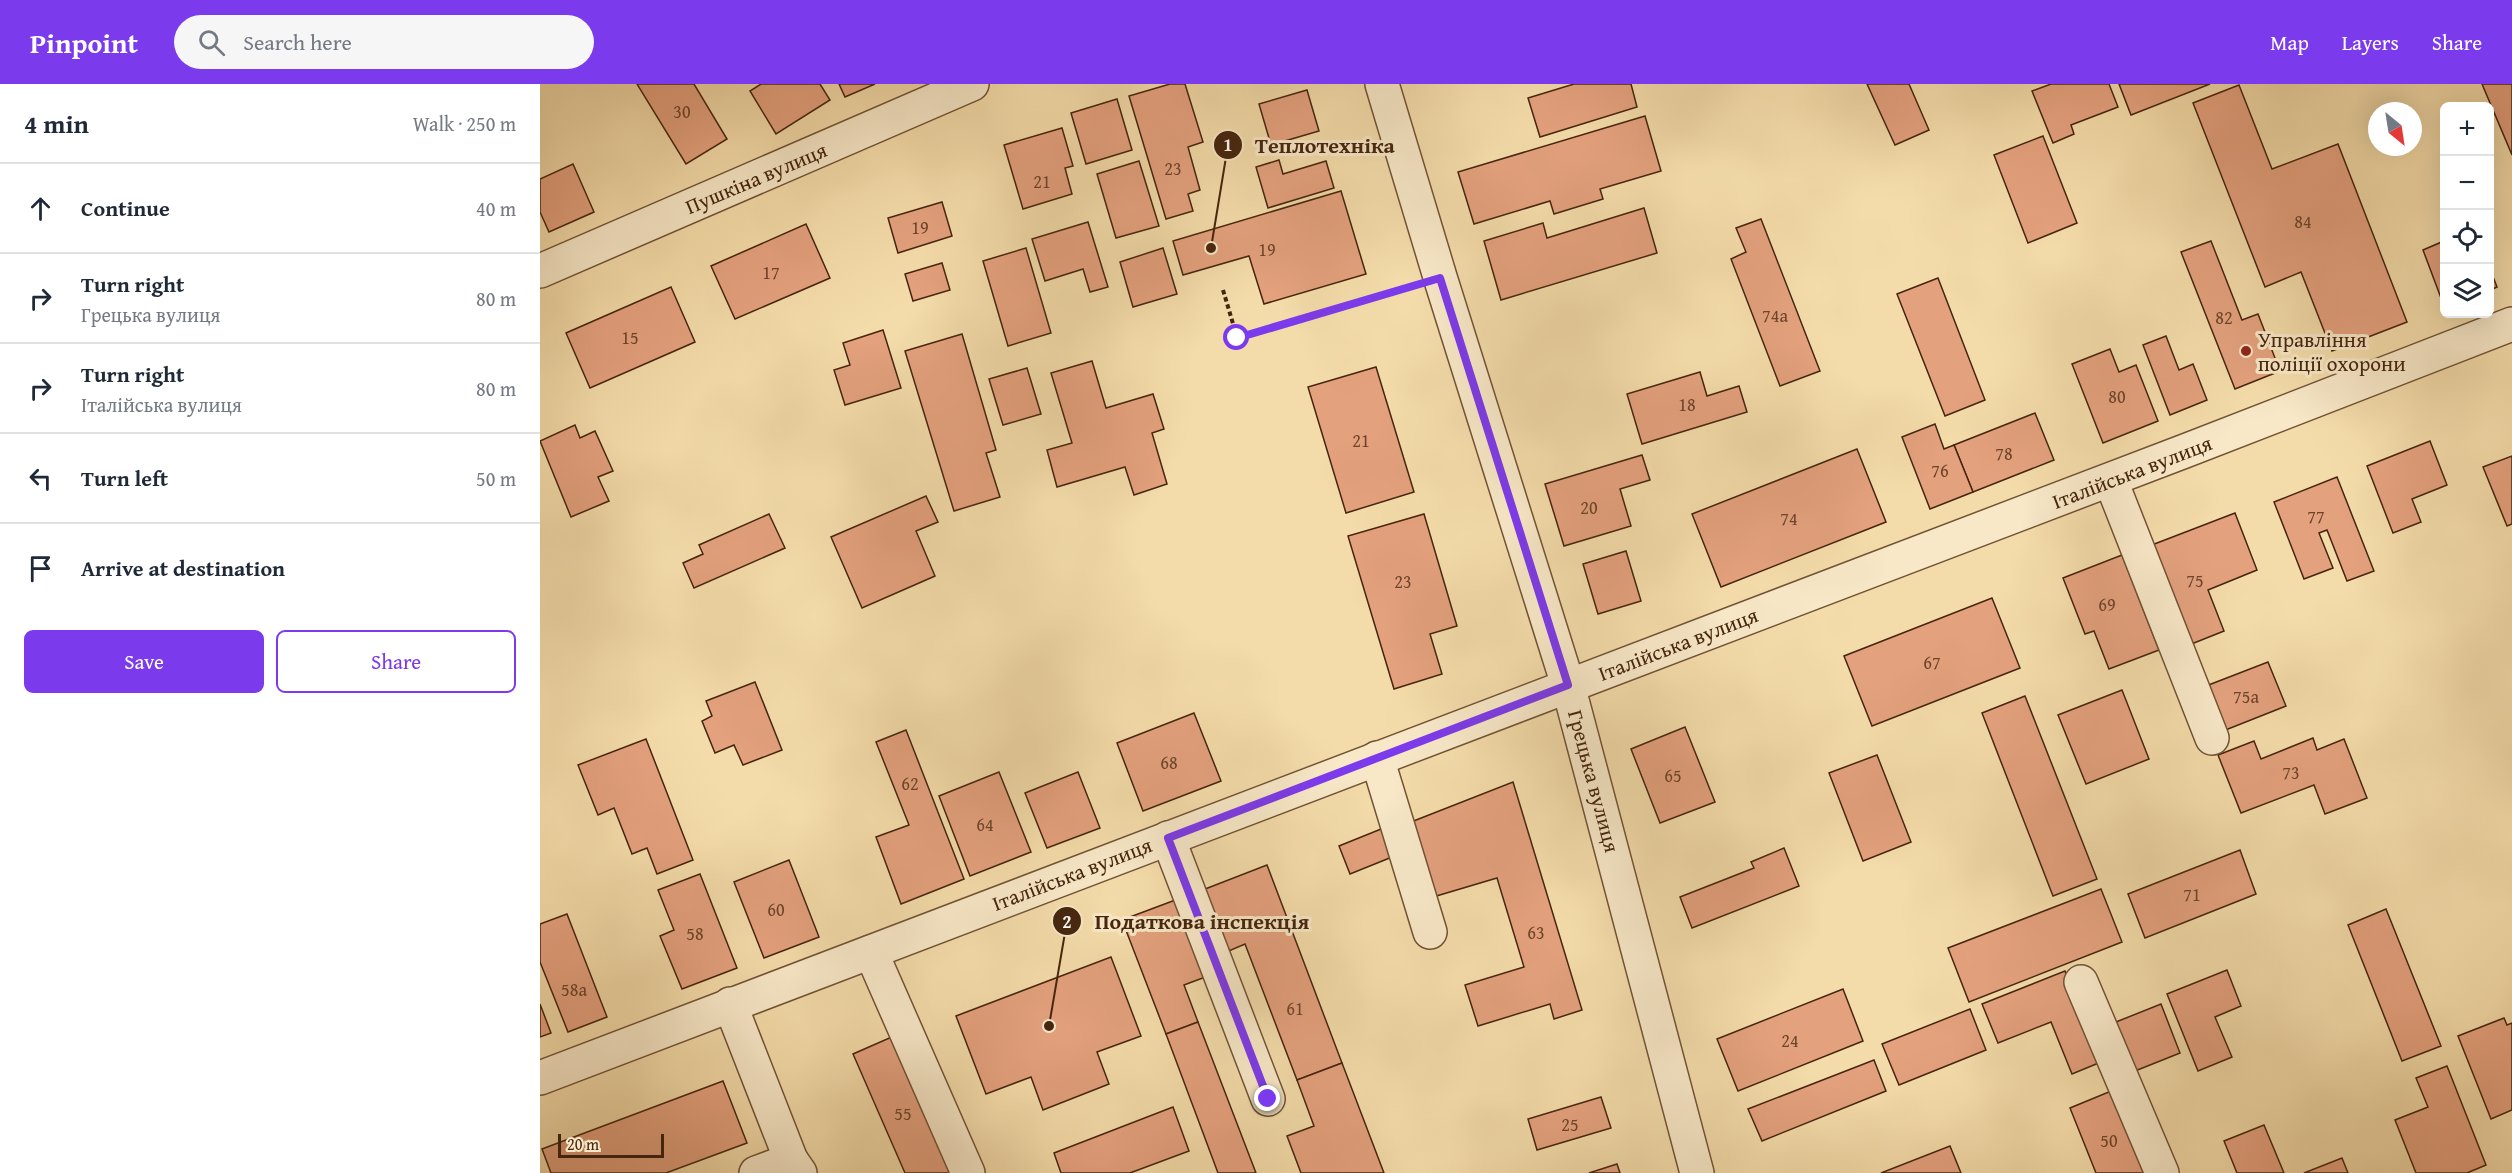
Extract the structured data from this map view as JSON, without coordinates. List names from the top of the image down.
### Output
{
  "streets": {
    "street": ["Пушкіна вулиця", "Італійська вулиця", "Грецька вулиця"]
  },
  "crossings": [
    ["Італійська вулиця", "Грецька вулиця"]
  ],
  "places": ["Теплотехніка", "Управління поліції охорони", "Податкова інспекція"],
  "house_numbers": [
    "30",
    "23",
    "21",
    "84",
    "19",
    "19",
    "17",
    "74а",
    "82",
    "15",
    "80",
    "18",
    "21",
    "78",
    "76",
    "20",
    "77",
    "74",
    "75",
    "23",
    "69",
    "67",
    "75а",
    "68",
    "73",
    "65",
    "62",
    "64",
    "71",
    "60",
    "63",
    "58",
    "58а",
    "61",
    "24",
    "55",
    "25",
    "50"
  ],
  "scale_bar": "20 m",
  "north": "bottom right",
  "page": {
    "header": "Pinpoint",
    "search": "Search here",
    "nav": ["Map", "Layers", "Share"],
    "heading": ["4 min", "Walk · 250 m"],
    "map_buttons": ["+", "−"],
    "list": [
      ["Continue", "40 m"],
      ["Turn right", "Грецька вулиця", "80 m"],
      ["Turn right", "Італійська вулиця", "80 m"],
      ["Turn left", "50 m"],
      "Arrive at destination"
    ],
    "buttons": ["Save", "Share"],
    "scale": "20 m"
  }
}
